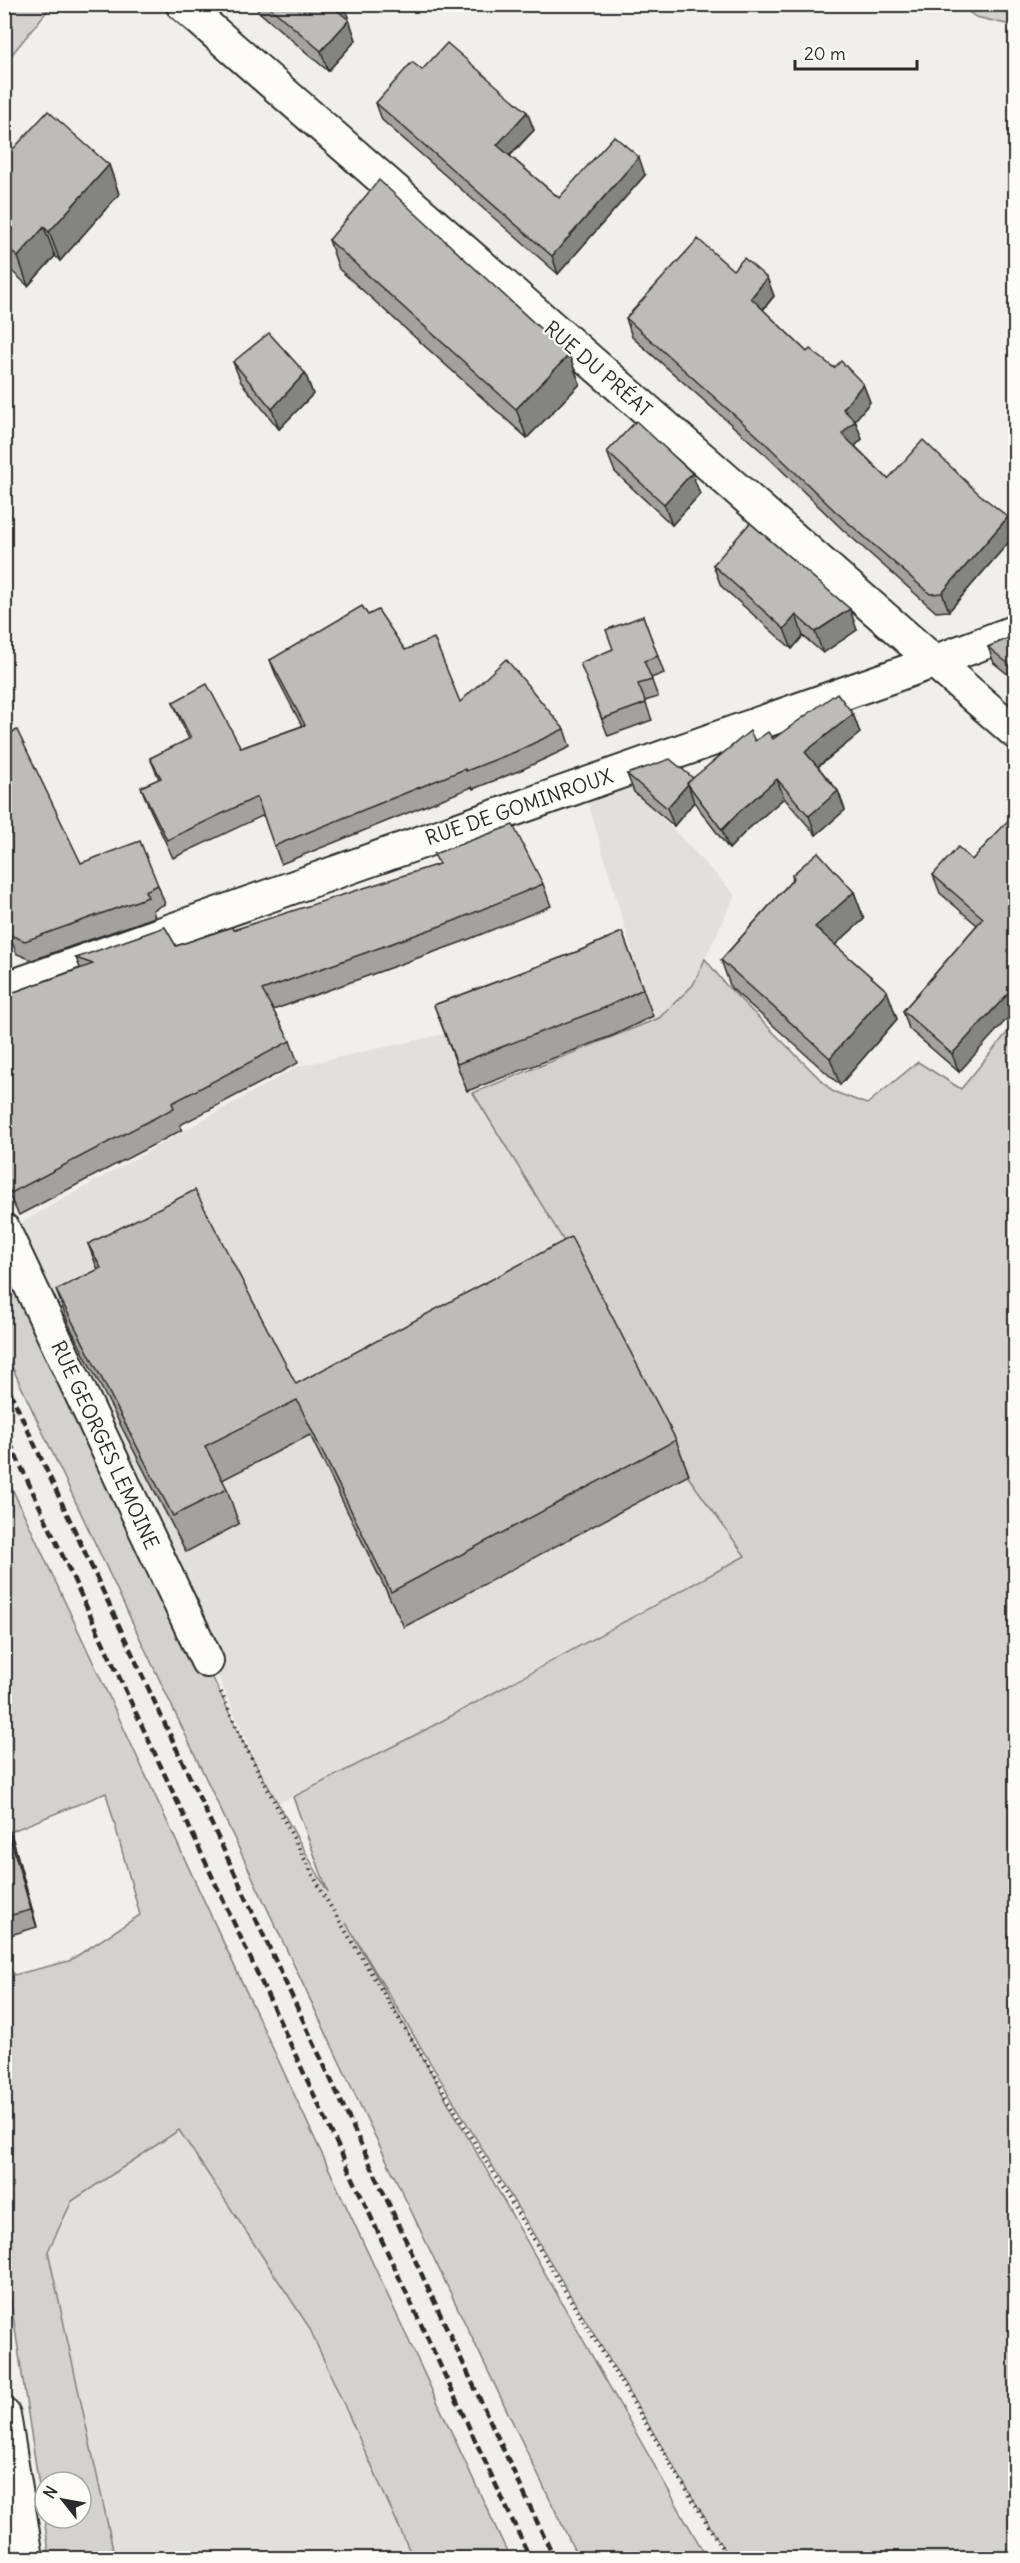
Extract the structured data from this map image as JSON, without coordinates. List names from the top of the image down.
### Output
{
  "streets": {
    "street": ["RUE DU PRÉAT", "RUE DE GOMINROUX", "RUE GEORGES LEMOINE"]
  },
  "crossings": [
    ["RUE DU PRÉAT", "RUE DE GOMINROUX"]
  ],
  "scale_bar": "20 m",
  "north": "top left"
}
